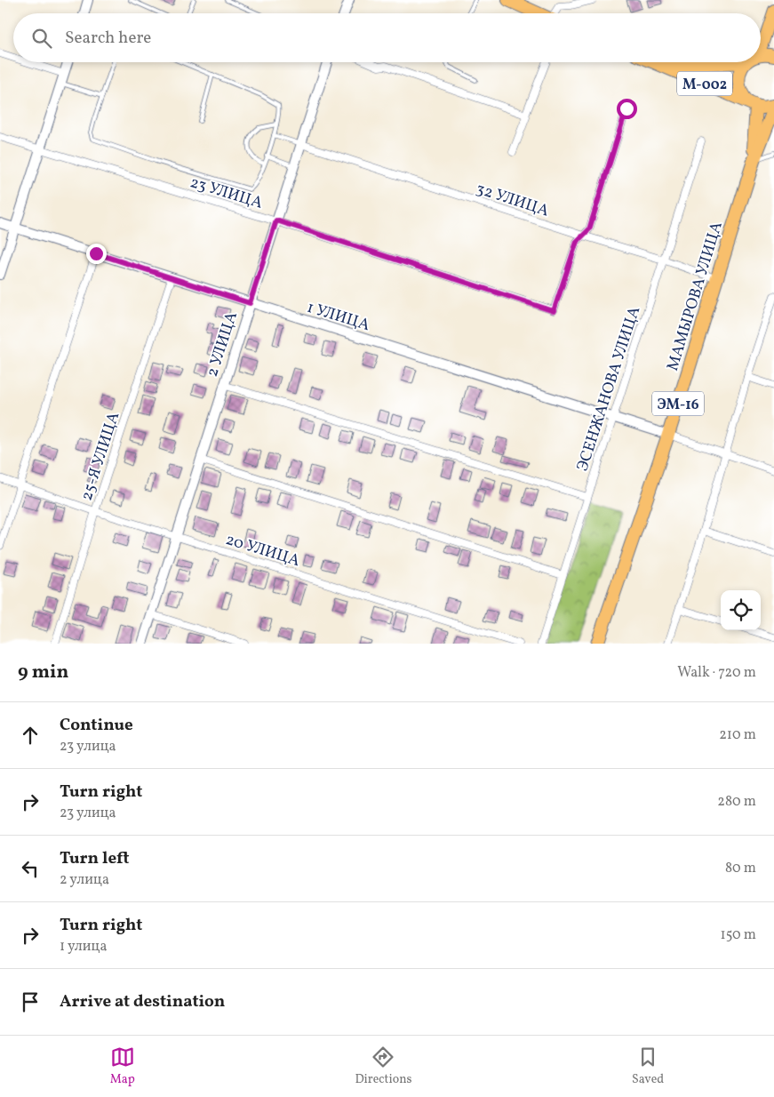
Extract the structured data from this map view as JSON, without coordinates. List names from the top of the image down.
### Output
{
  "streets": {
    "highway": ["M-002", "МАМЫРОВА УЛИЦА", "ЭМ-16"],
    "street": [
      "23 УЛИЦА",
      "32 УЛИЦА",
      "1 УЛИЦА",
      "2 УЛИЦА",
      "ЭСЕНЖАНОВА УЛИЦА",
      "25-Я УЛИЦА",
      "20 УЛИЦА"
    ]
  },
  "crossings": [
    ["M-002", "ЭМ-16"],
    ["23 УЛИЦА", "32 УЛИЦА"],
    ["23 УЛИЦА", "2 УЛИЦА"],
    ["32 УЛИЦА", "МАМЫРОВА УЛИЦА"],
    ["32 УЛИЦА", "2 УЛИЦА"],
    ["32 УЛИЦА", "ЭСЕНЖАНОВА УЛИЦА"],
    ["МАМЫРОВА УЛИЦА", "1 УЛИЦА"],
    ["МАМЫРОВА УЛИЦА", "ЭМ-16"],
    ["1 УЛИЦА", "2 УЛИЦА"],
    ["1 УЛИЦА", "ЭСЕНЖАНОВА УЛИЦА"],
    ["1 УЛИЦА", "25-Я УЛИЦА"],
    ["2 УЛИЦА", "20 УЛИЦА"],
    ["25-Я УЛИЦА", "20 УЛИЦА"]
  ],
  "page": {
    "search": "Search here",
    "heading": ["9 min", "Walk · 720 m"],
    "list": [
      ["Continue", "23 улица", "210 m"],
      ["Turn right", "23 улица", "280 m"],
      ["Turn left", "2 улица", "80 m"],
      ["Turn right", "1 улица", "150 m"],
      "Arrive at destination"
    ],
    "nav": ["Map", "Directions", "Saved"]
  }
}
